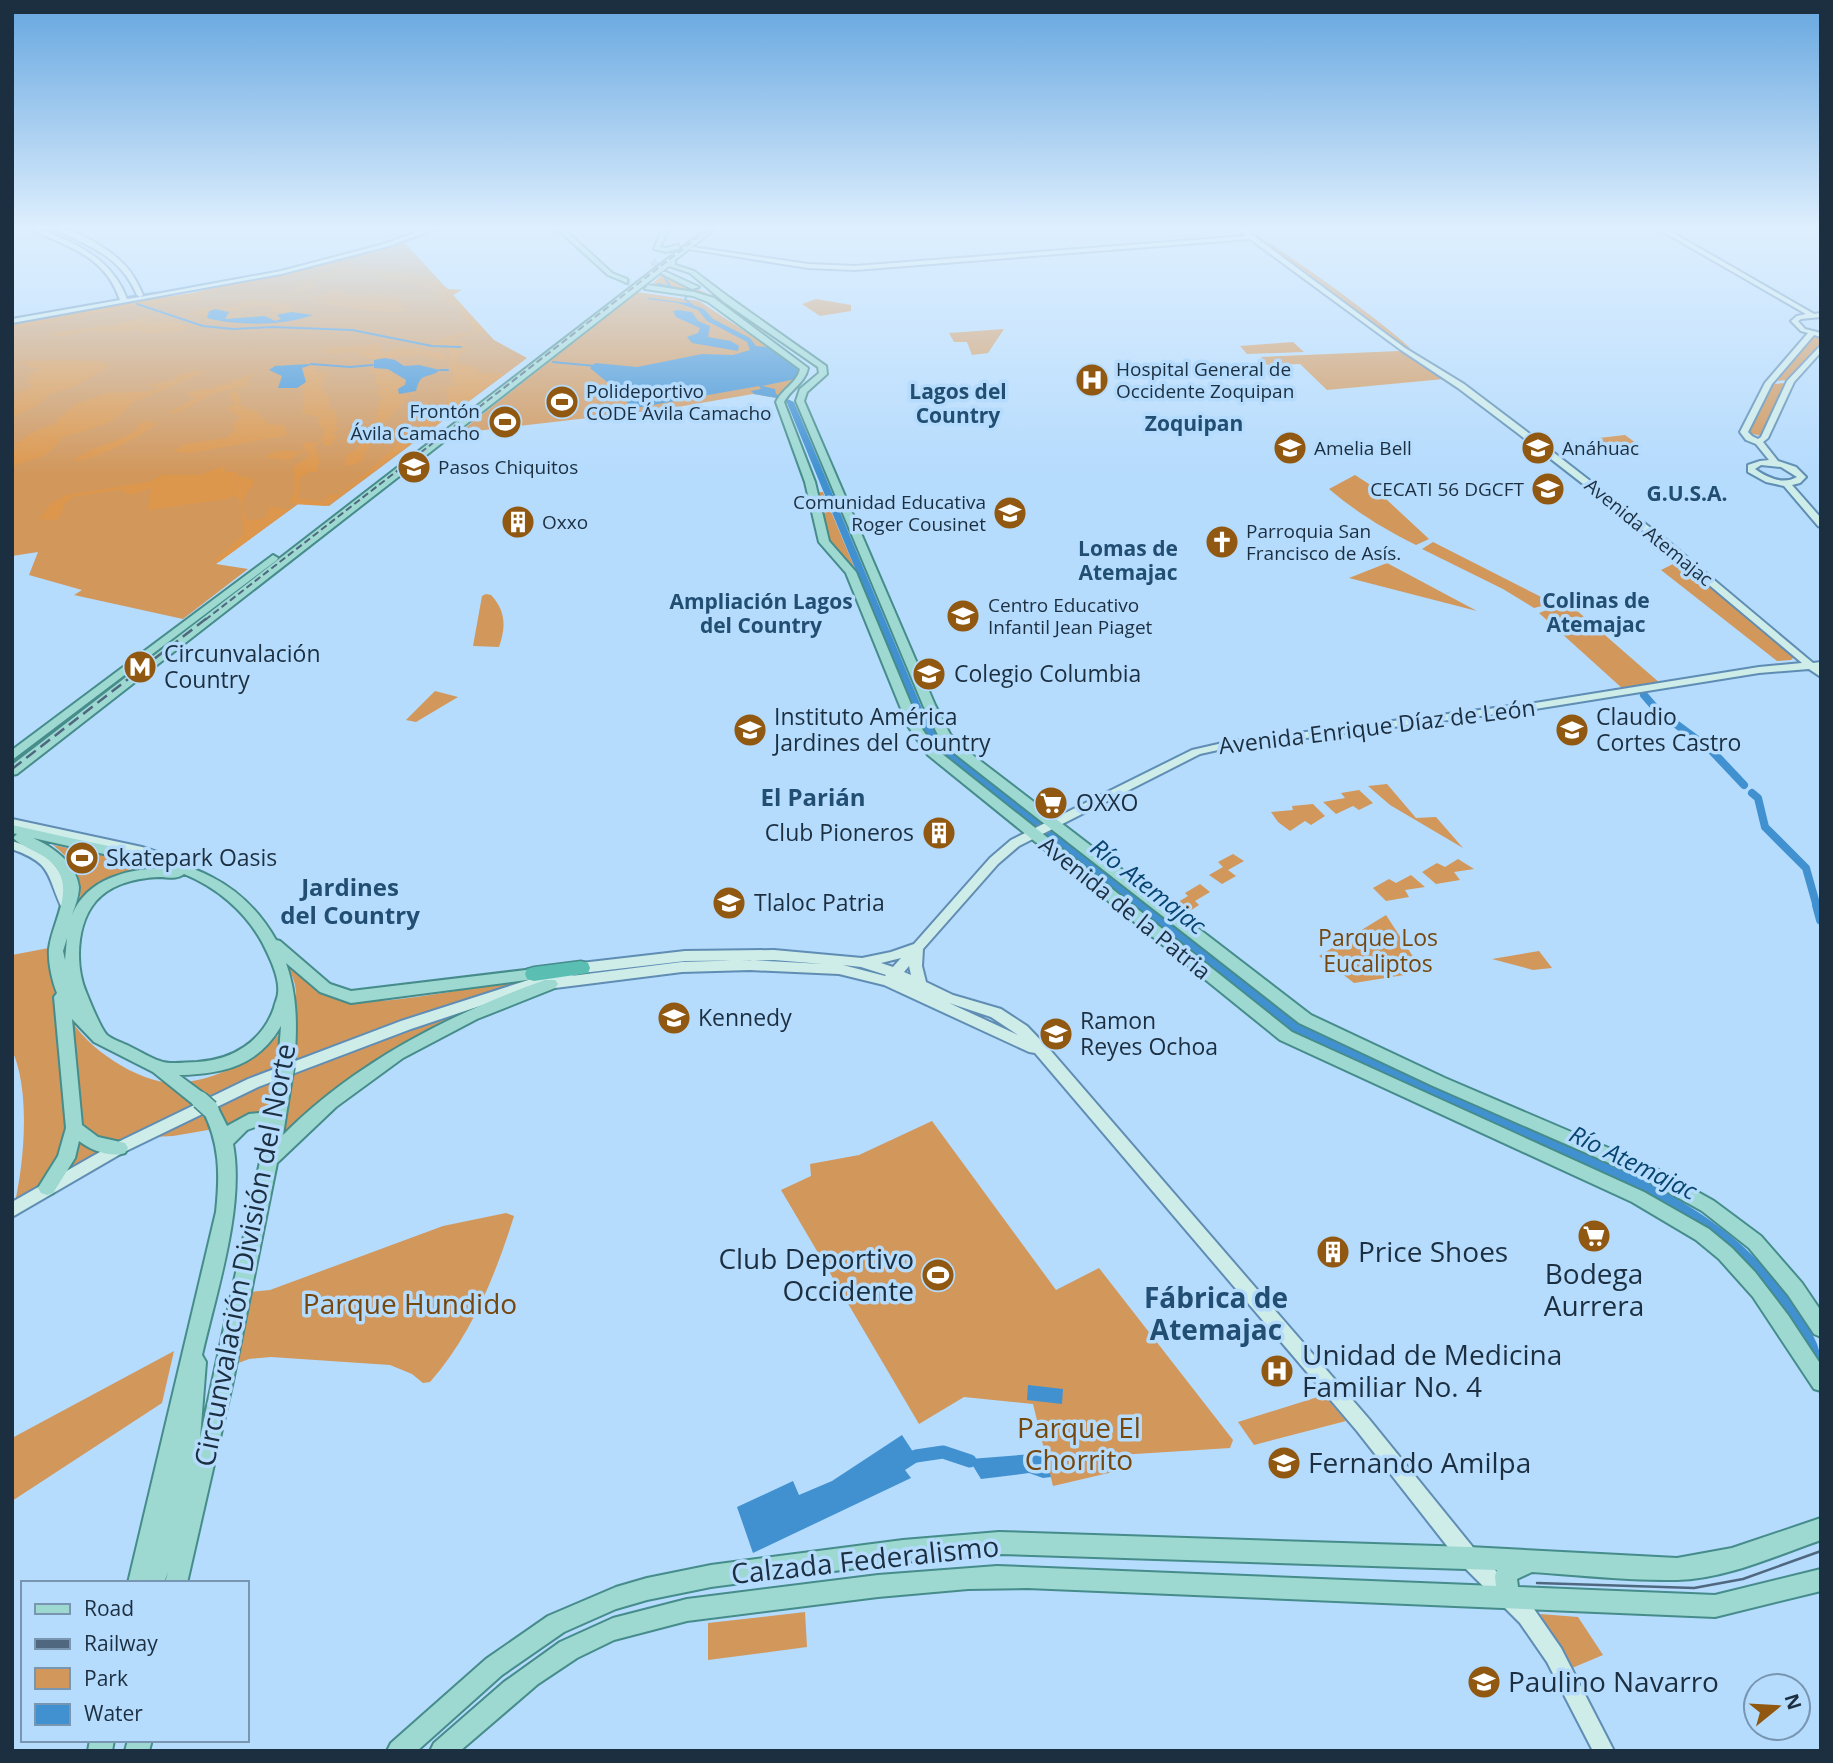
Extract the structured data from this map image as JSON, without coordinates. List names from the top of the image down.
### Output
{
  "streets": {
    "main road": [
      "Avenida Atemajac",
      "Avenida Enrique Díaz de León",
      "Avenida de la Patria",
      "Circunvalación División del Norte",
      "Calzada Federalismo"
    ]
  },
  "crossings": [
    ["Avenida Atemajac", "Avenida Enrique Díaz de León"],
    ["Avenida Enrique Díaz de León", "Avenida de la Patria"]
  ],
  "districts": [
    "Lagos del Country",
    "Zoquipan",
    "G.U.S.A.",
    "Lomas de Atemajac",
    "Colinas de Atemajac",
    "Ampliación Lagos del Country",
    "El Parián",
    "Jardines del Country",
    "Fábrica de Atemajac"
  ],
  "water": ["Río Atemajac"],
  "parks": ["Parque Los Eucaliptos", "Parque Hundido", "Parque El Chorrito"],
  "places": {
    "hospital": ["Hospital General de Occidente Zoquipan", "Unidad de Medicina Familiar No. 4"],
    "sports": [
      "Polideportivo CODE Ávila Camacho",
      "Frontón Ávila Camacho",
      "Skatepark Oasis",
      "Club Deportivo Occidente"
    ],
    "school or university": [
      "Amelia Bell",
      "Anáhuac",
      "Pasos Chiquitos",
      "CECATI 56 DGCFT",
      "Comunidad Educativa Roger Cousinet",
      "Centro Educativo Infantil Jean Piaget",
      "Colegio Columbia",
      "Instituto América Jardines del Country",
      "Claudio Cortes Castro",
      "Tlaloc Patria",
      "Kennedy",
      "Ramon Reyes Ochoa",
      "Fernando Amilpa",
      "Paulino Navarro"
    ],
    "building": ["Oxxo", "Club Pioneros", "Price Shoes"],
    "church": ["Parroquia San Francisco de Asís."],
    "metro station": ["Circunvalación Country"],
    "supermarket": ["OXXO", "Bodega Aurrera"]
  },
  "legend": [
    "Road",
    "Railway",
    "Park",
    "Water"
  ],
  "north": "right"
}
